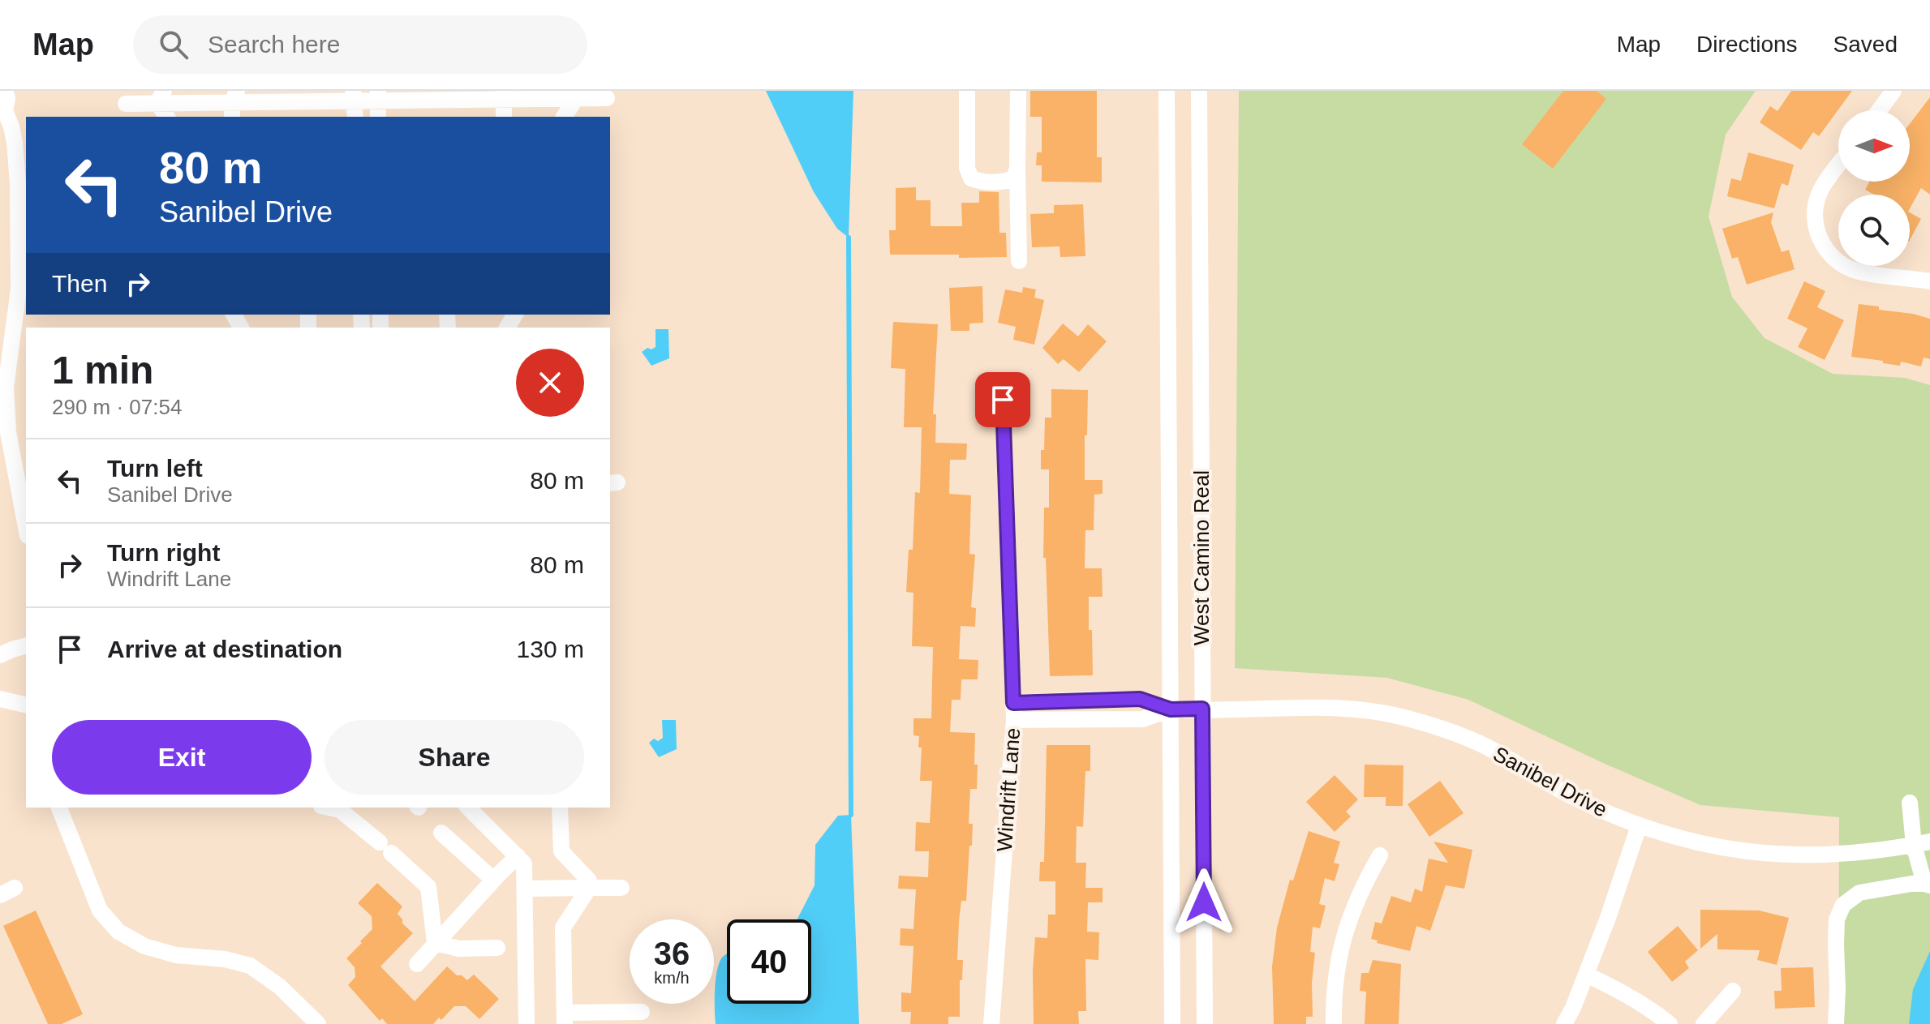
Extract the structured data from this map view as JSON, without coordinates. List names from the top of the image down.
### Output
{
  "streets": {
    "street": ["West Camino Real", "Sanibel Drive", "Windrift Lane"]
  },
  "crossings": [
    ["West Camino Real", "Sanibel Drive"],
    ["Sanibel Drive", "Windrift Lane"]
  ],
  "north": "right",
  "page": {
    "header": "Map",
    "search": "Search here",
    "nav": ["Map", "Directions", "Saved"],
    "turn": ["80 m", "Sanibel Drive"],
    "then": "Then",
    "heading": ["1 min", "290 m · 07:54"],
    "list": [
      {
        "name": "Turn left",
        "note": "Sanibel Drive",
        "value": "80 m"
      },
      {
        "name": "Turn right",
        "note": "Windrift Lane",
        "value": "80 m"
      },
      {
        "name": "Arrive at destination",
        "value": "130 m"
      }
    ],
    "buttons": ["Exit", "Share"],
    "speed": "36 km/h",
    "limit": "40"
  }
}
